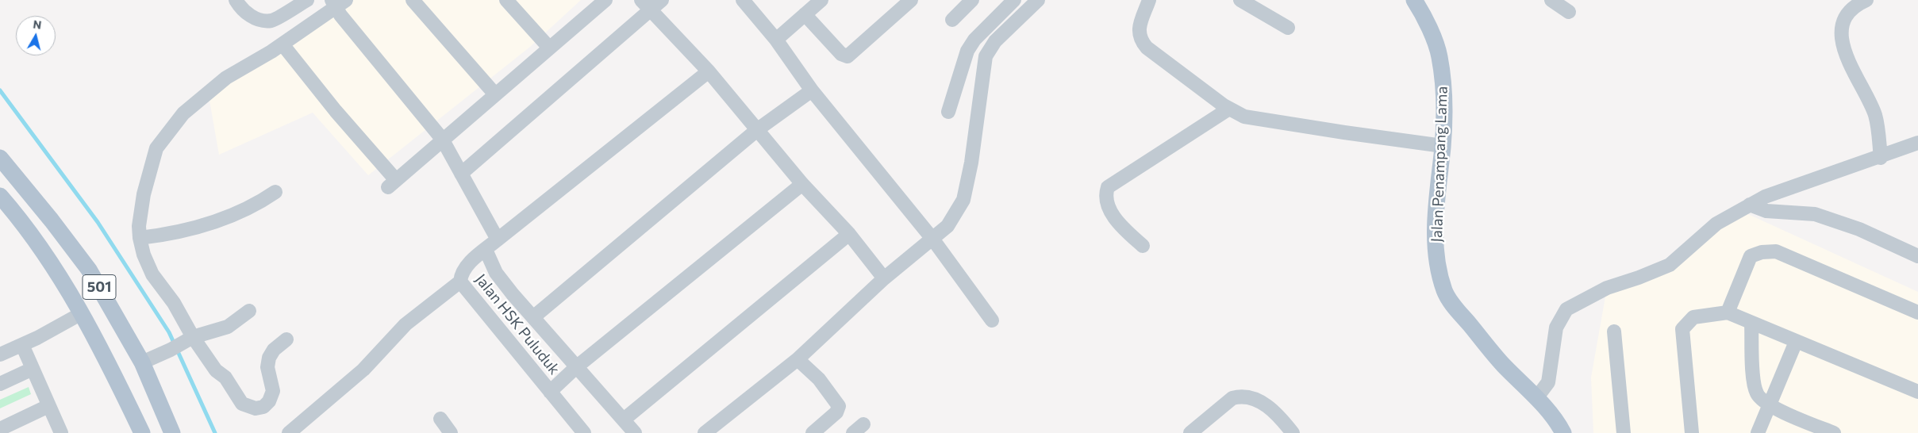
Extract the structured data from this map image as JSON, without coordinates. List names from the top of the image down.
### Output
{
  "streets": {
    "main road": ["Jalan Penampang Lama", "501"],
    "street": ["Jalan HSK Puluduk"]
  },
  "north": "top"
}
